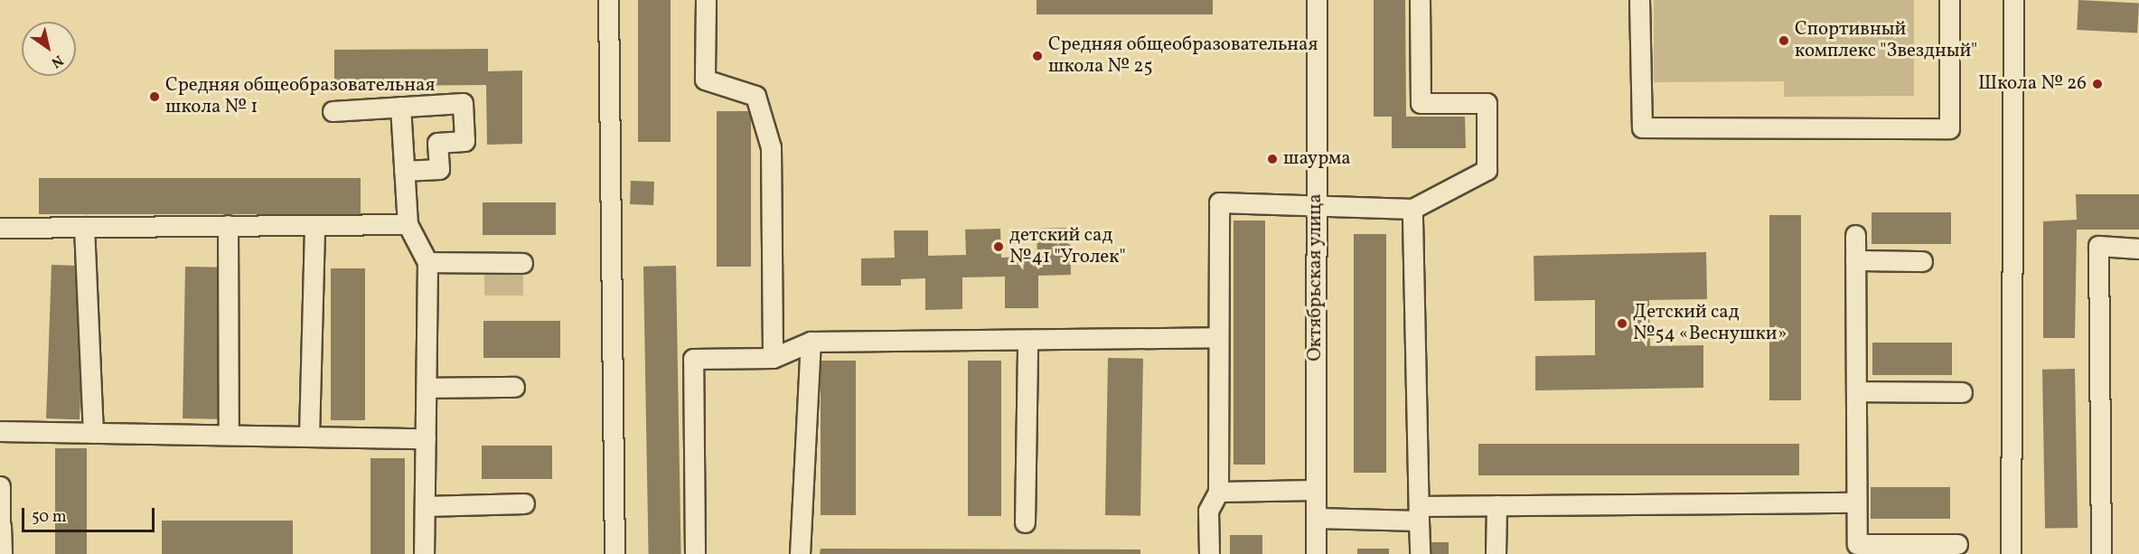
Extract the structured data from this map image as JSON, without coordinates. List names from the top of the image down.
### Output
{
  "streets": {
    "street": ["Октябрьская улица"]
  },
  "places": [
    "Спортивный комплекс \"Звездный\"",
    "Средняя общеобразовательная школа № 25",
    "Школа № 26",
    "Средняя общеобразовательная школа № 1",
    "шаурма",
    "детский сад №41 \"Уголек\"",
    "Детский сад №54 «Веснушки»"
  ],
  "scale_bar": "50 m",
  "north": "bottom right"
}
